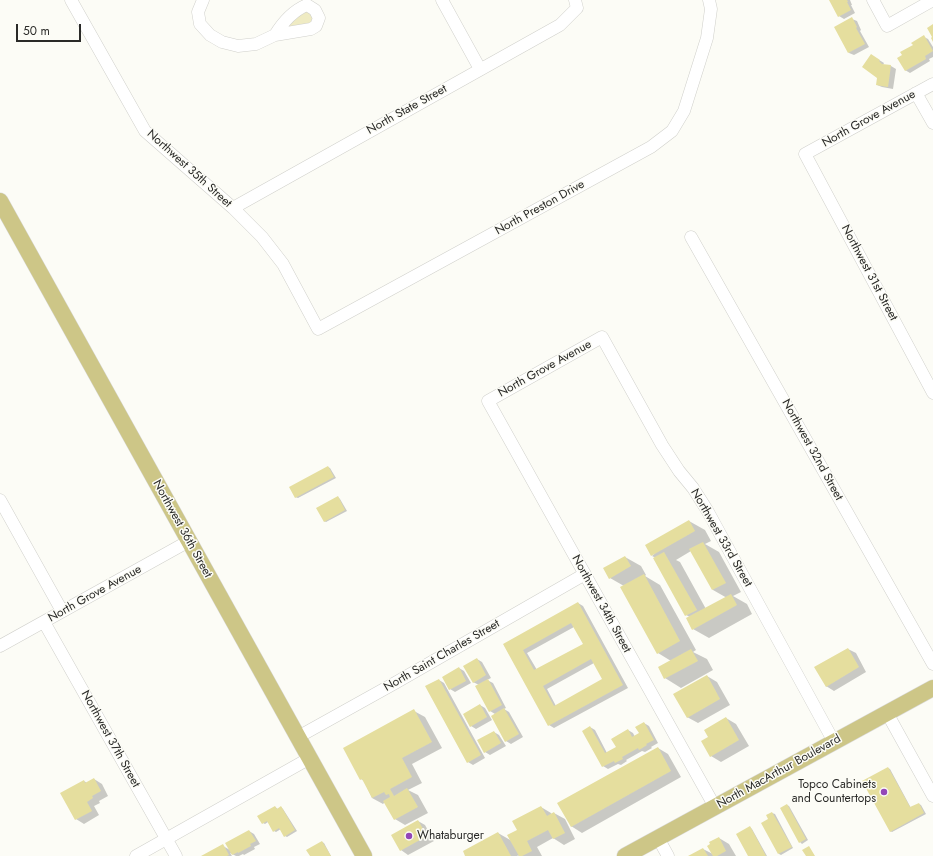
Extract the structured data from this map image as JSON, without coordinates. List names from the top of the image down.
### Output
{
  "streets": {
    "main road": ["Northwest 36th Street", "North MacArthur Boulevard"],
    "street": [
      "North State Street",
      "North Grove Avenue",
      "Northwest 35th Street",
      "North Preston Drive",
      "Northwest 31st Street",
      "Northwest 32nd Street",
      "Northwest 33rd Street",
      "Northwest 34th Street",
      "North Saint Charles Street",
      "Northwest 37th Street"
    ]
  },
  "crossings": [
    ["North State Street", "Northwest 35th Street"],
    ["North Grove Avenue", "Northwest 31st Street"],
    ["North Grove Avenue", "Northwest 36th Street"],
    ["North Grove Avenue", "Northwest 33rd Street"],
    ["North Grove Avenue", "Northwest 34th Street"],
    ["North Grove Avenue", "Northwest 37th Street"],
    ["Northwest 35th Street", "North Preston Drive"],
    ["Northwest 36th Street", "North Saint Charles Street"],
    ["Northwest 33rd Street", "North MacArthur Boulevard"],
    ["Northwest 34th Street", "North Saint Charles Street"],
    ["Northwest 34th Street", "North MacArthur Boulevard"]
  ],
  "places": ["Topco Cabinets and Countertops", "Whataburger"],
  "scale_bar": "50 m"
}
